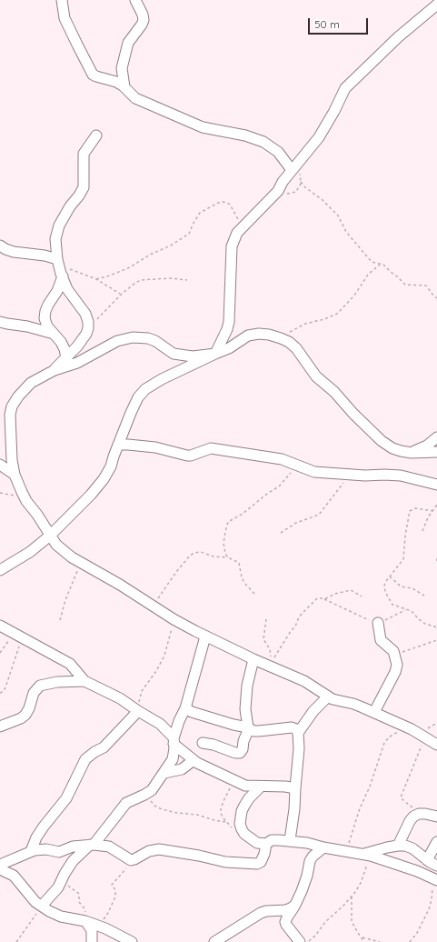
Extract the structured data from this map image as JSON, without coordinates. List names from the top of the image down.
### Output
{
  "scale_bar": "50 m"
}
